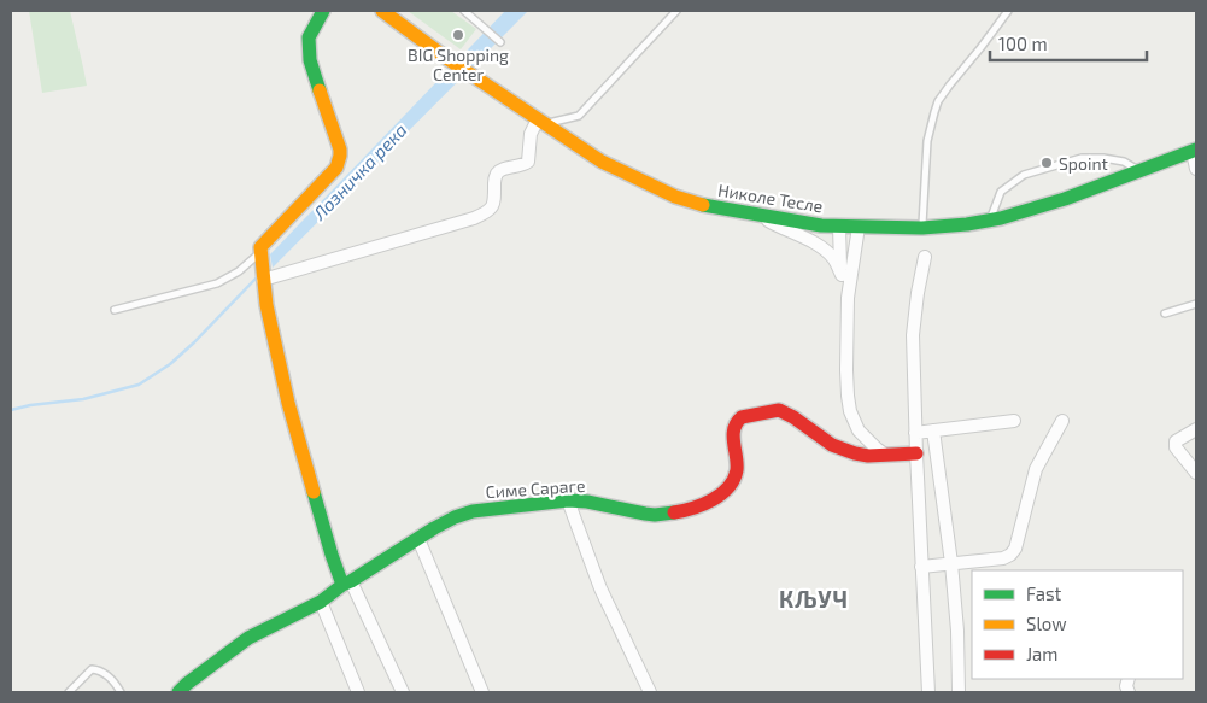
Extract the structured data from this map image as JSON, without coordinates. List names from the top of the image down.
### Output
{
  "streets": {
    "street": ["Николе Тесле", "Симе Сараге"]
  },
  "districts": ["КЉУЧ"],
  "water": ["Лозничка река"],
  "places": ["BIG Shopping Center", "Spoint"],
  "legend": ["Fast", "Slow", "Jam"],
  "scale_bar": "100 m"
}
